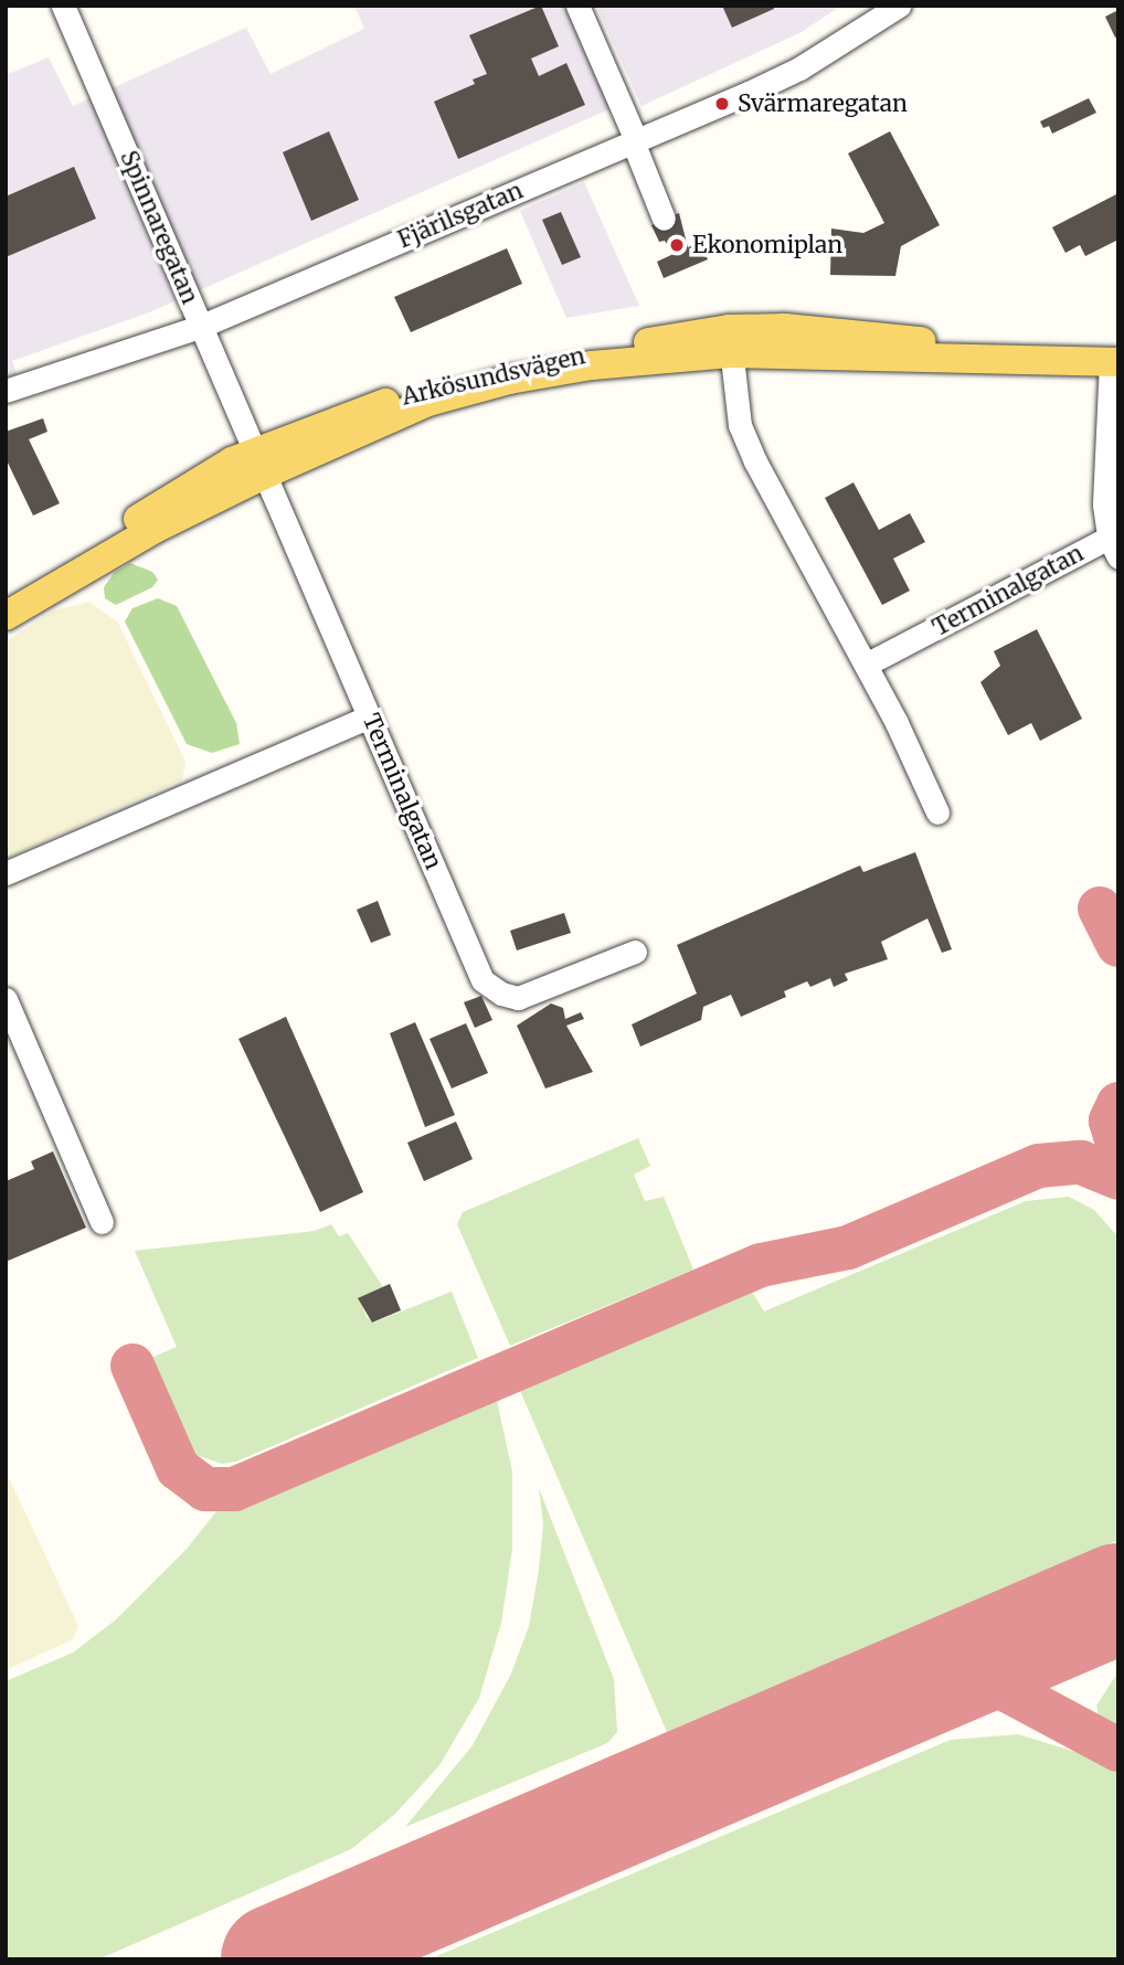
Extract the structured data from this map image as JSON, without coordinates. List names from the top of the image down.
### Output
{
  "streets": {
    "main road": ["Arkösundsvägen"],
    "street": ["Fjärilsgatan", "Spinnaregatan", "Terminalgatan"]
  },
  "crossings": [
    ["Fjärilsgatan", "Spinnaregatan"],
    ["Spinnaregatan", "Arkösundsvägen"],
    ["Spinnaregatan", "Terminalgatan"],
    ["Arkösundsvägen", "Terminalgatan"]
  ],
  "places": ["Svärmaregatan", "Ekonomiplan"]
}
